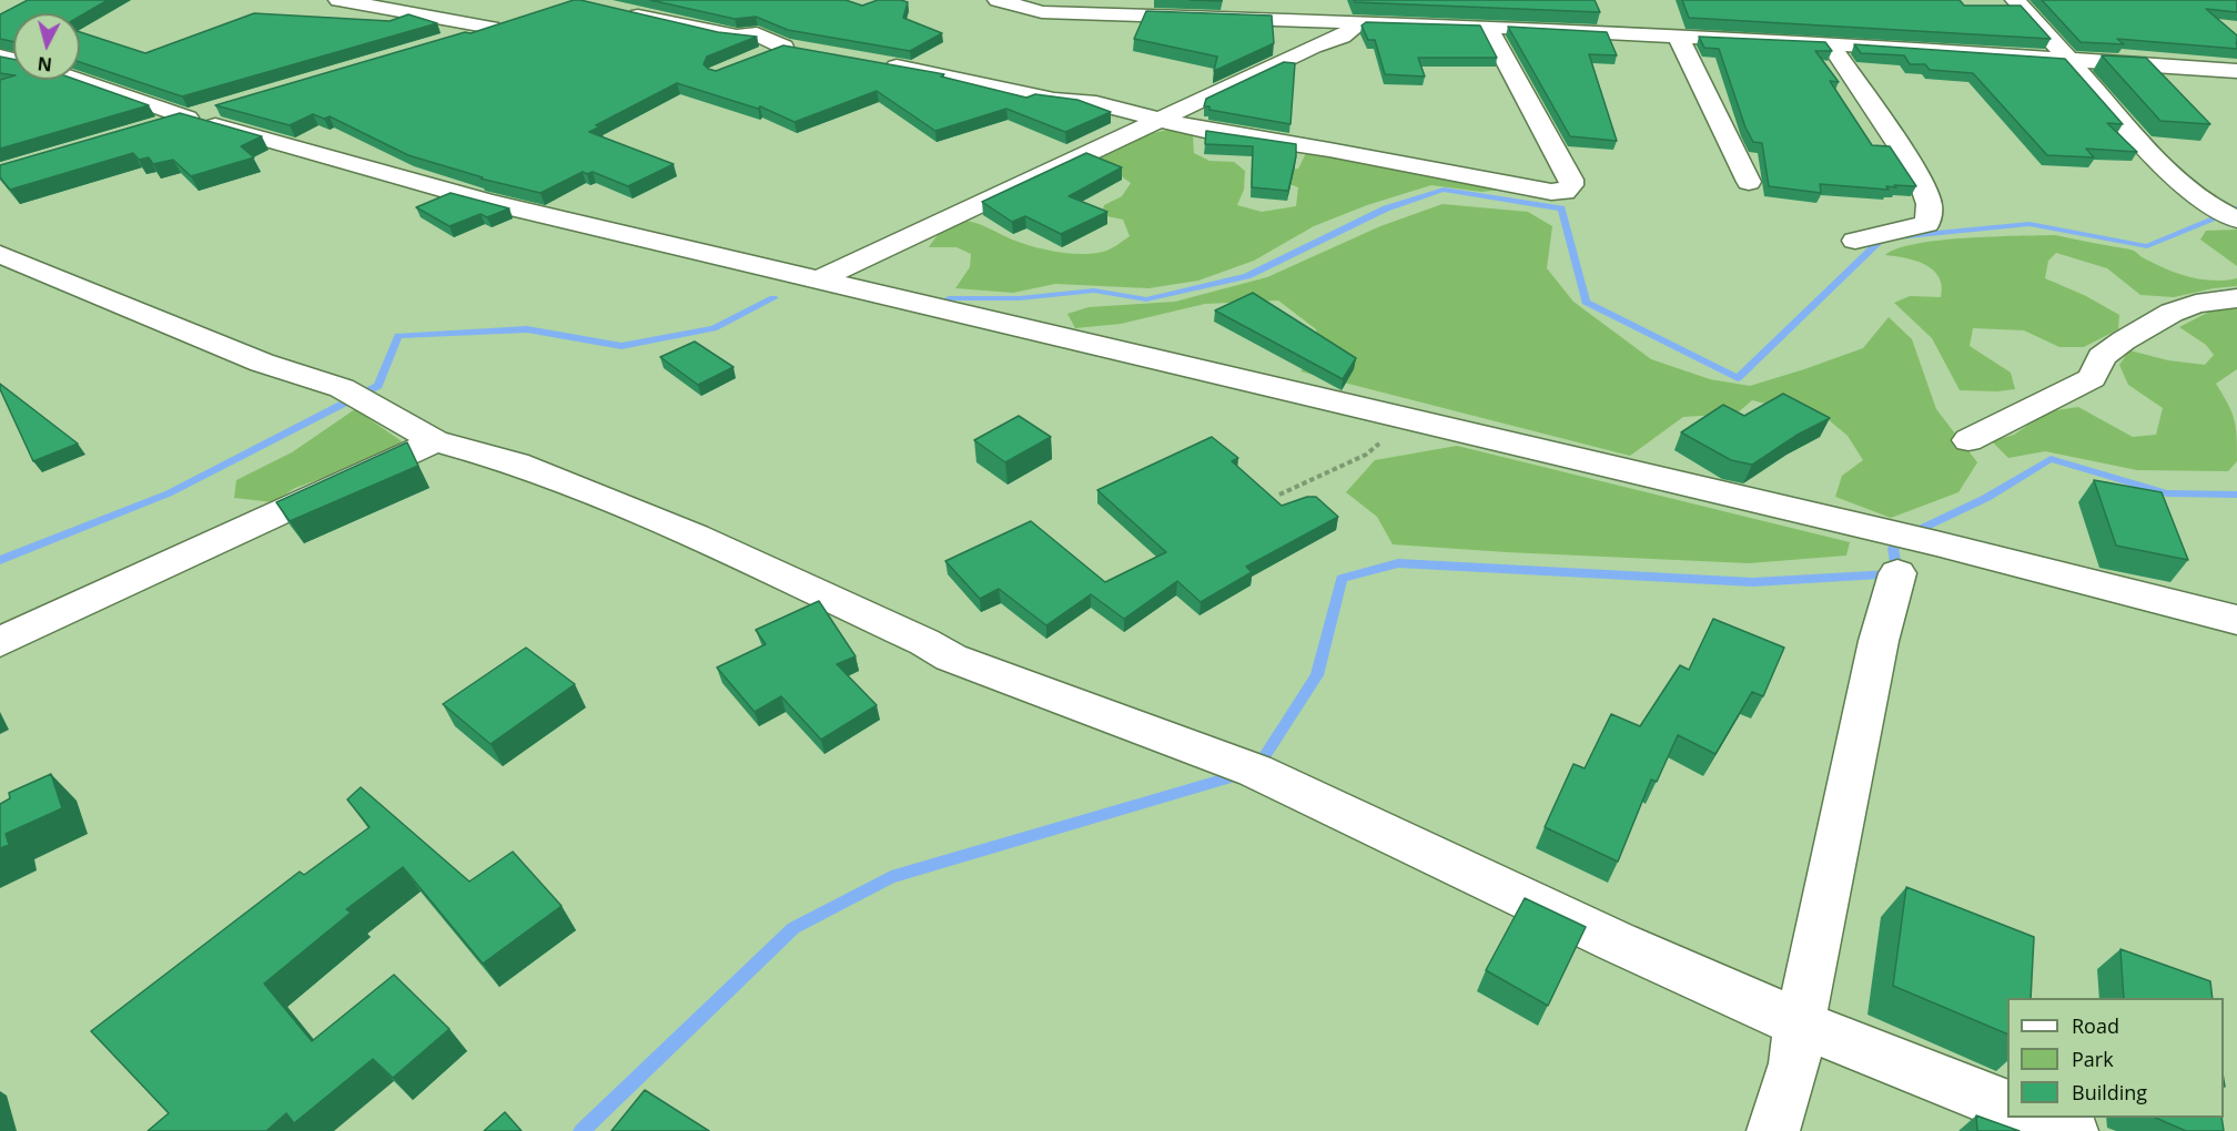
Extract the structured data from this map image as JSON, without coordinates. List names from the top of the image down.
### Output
{
  "legend": ["Road", "Park", "Building"],
  "north": "bottom"
}
